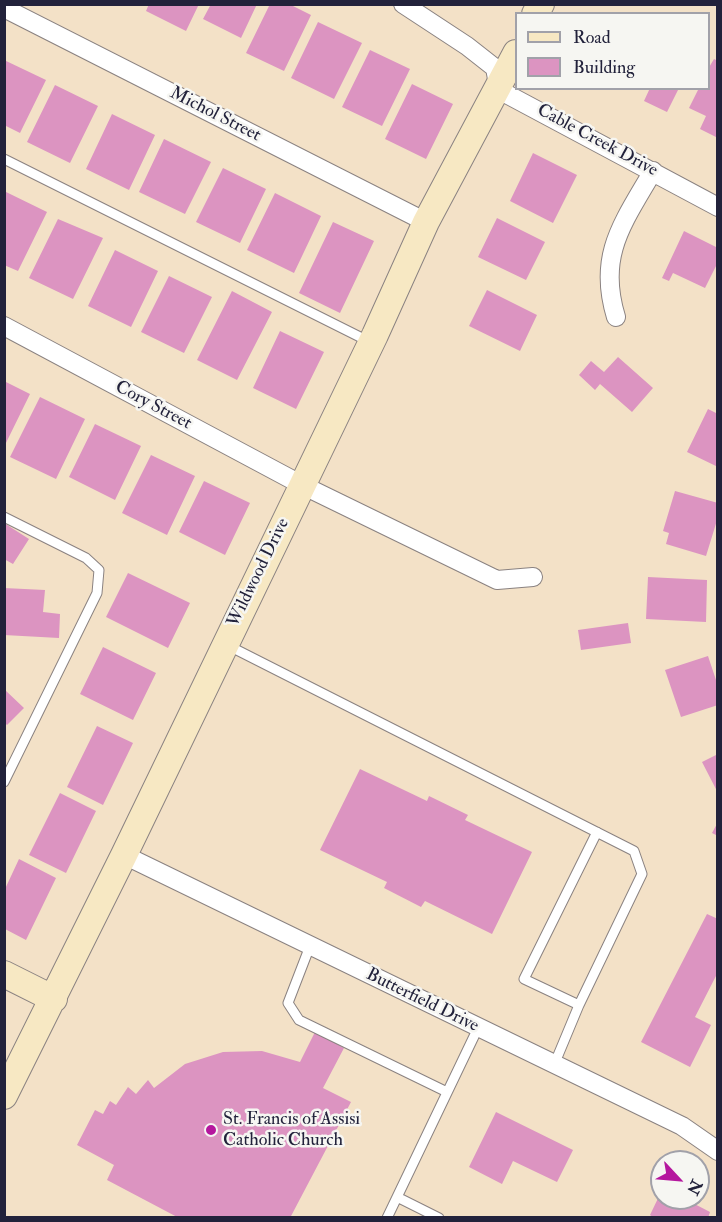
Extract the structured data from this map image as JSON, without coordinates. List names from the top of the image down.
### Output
{
  "streets": {
    "street": [
      "Michol Street",
      "Cable Creek Drive",
      "Cory Street",
      "Wildwood Drive",
      "Butterfield Drive"
    ]
  },
  "crossings": [
    ["Michol Street", "Wildwood Drive"],
    ["Cable Creek Drive", "Wildwood Drive"],
    ["Cory Street", "Wildwood Drive"],
    ["Wildwood Drive", "Butterfield Drive"]
  ],
  "places": ["St. Francis of Assisi Catholic Church"],
  "legend": ["Road", "Building"],
  "north": "bottom right"
}
